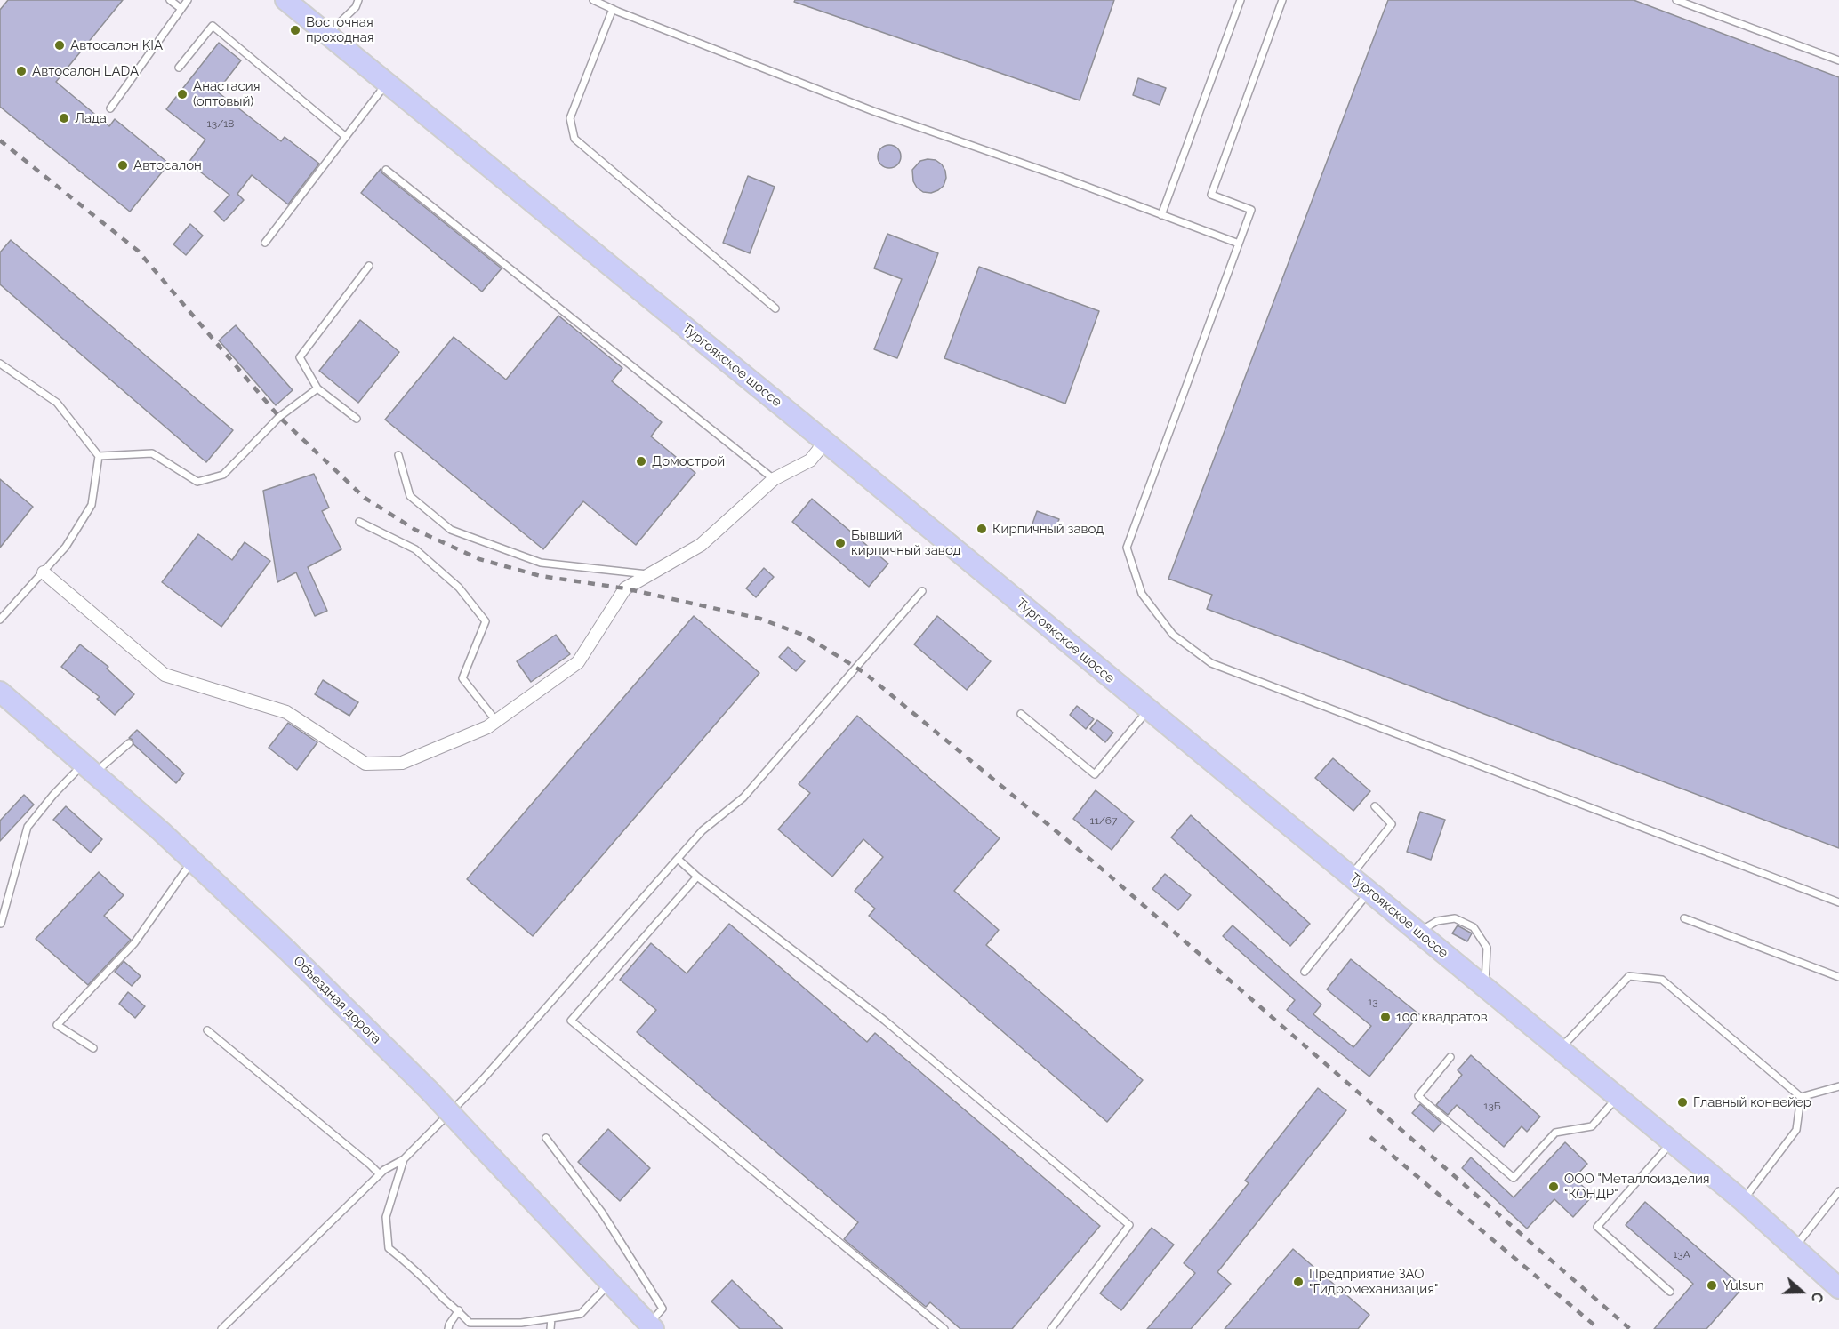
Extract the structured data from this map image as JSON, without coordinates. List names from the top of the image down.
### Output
{
  "streets": {
    "main road": ["Тургоякское шоссе", "Объездная дорога"]
  },
  "places": [
    "Восточная проходная",
    "Автосалон KIA",
    "Автосалон LADA",
    "Анастасия (оптовый)",
    "Лада",
    "Автосалон",
    "Домострой",
    "Кирпичный завод",
    "Бывший кирпичный завод",
    "100 квадратов",
    "Главный конвейер",
    "ООО \"Металлоизделия \"КОНДР\"",
    "Предприятие ЗАО \"Гидромеханизация\"",
    "Yulsun"
  ],
  "house_numbers": [
    "13/18",
    "11/67",
    "13",
    "13Б",
    "13А"
  ],
  "north": "right"
}
